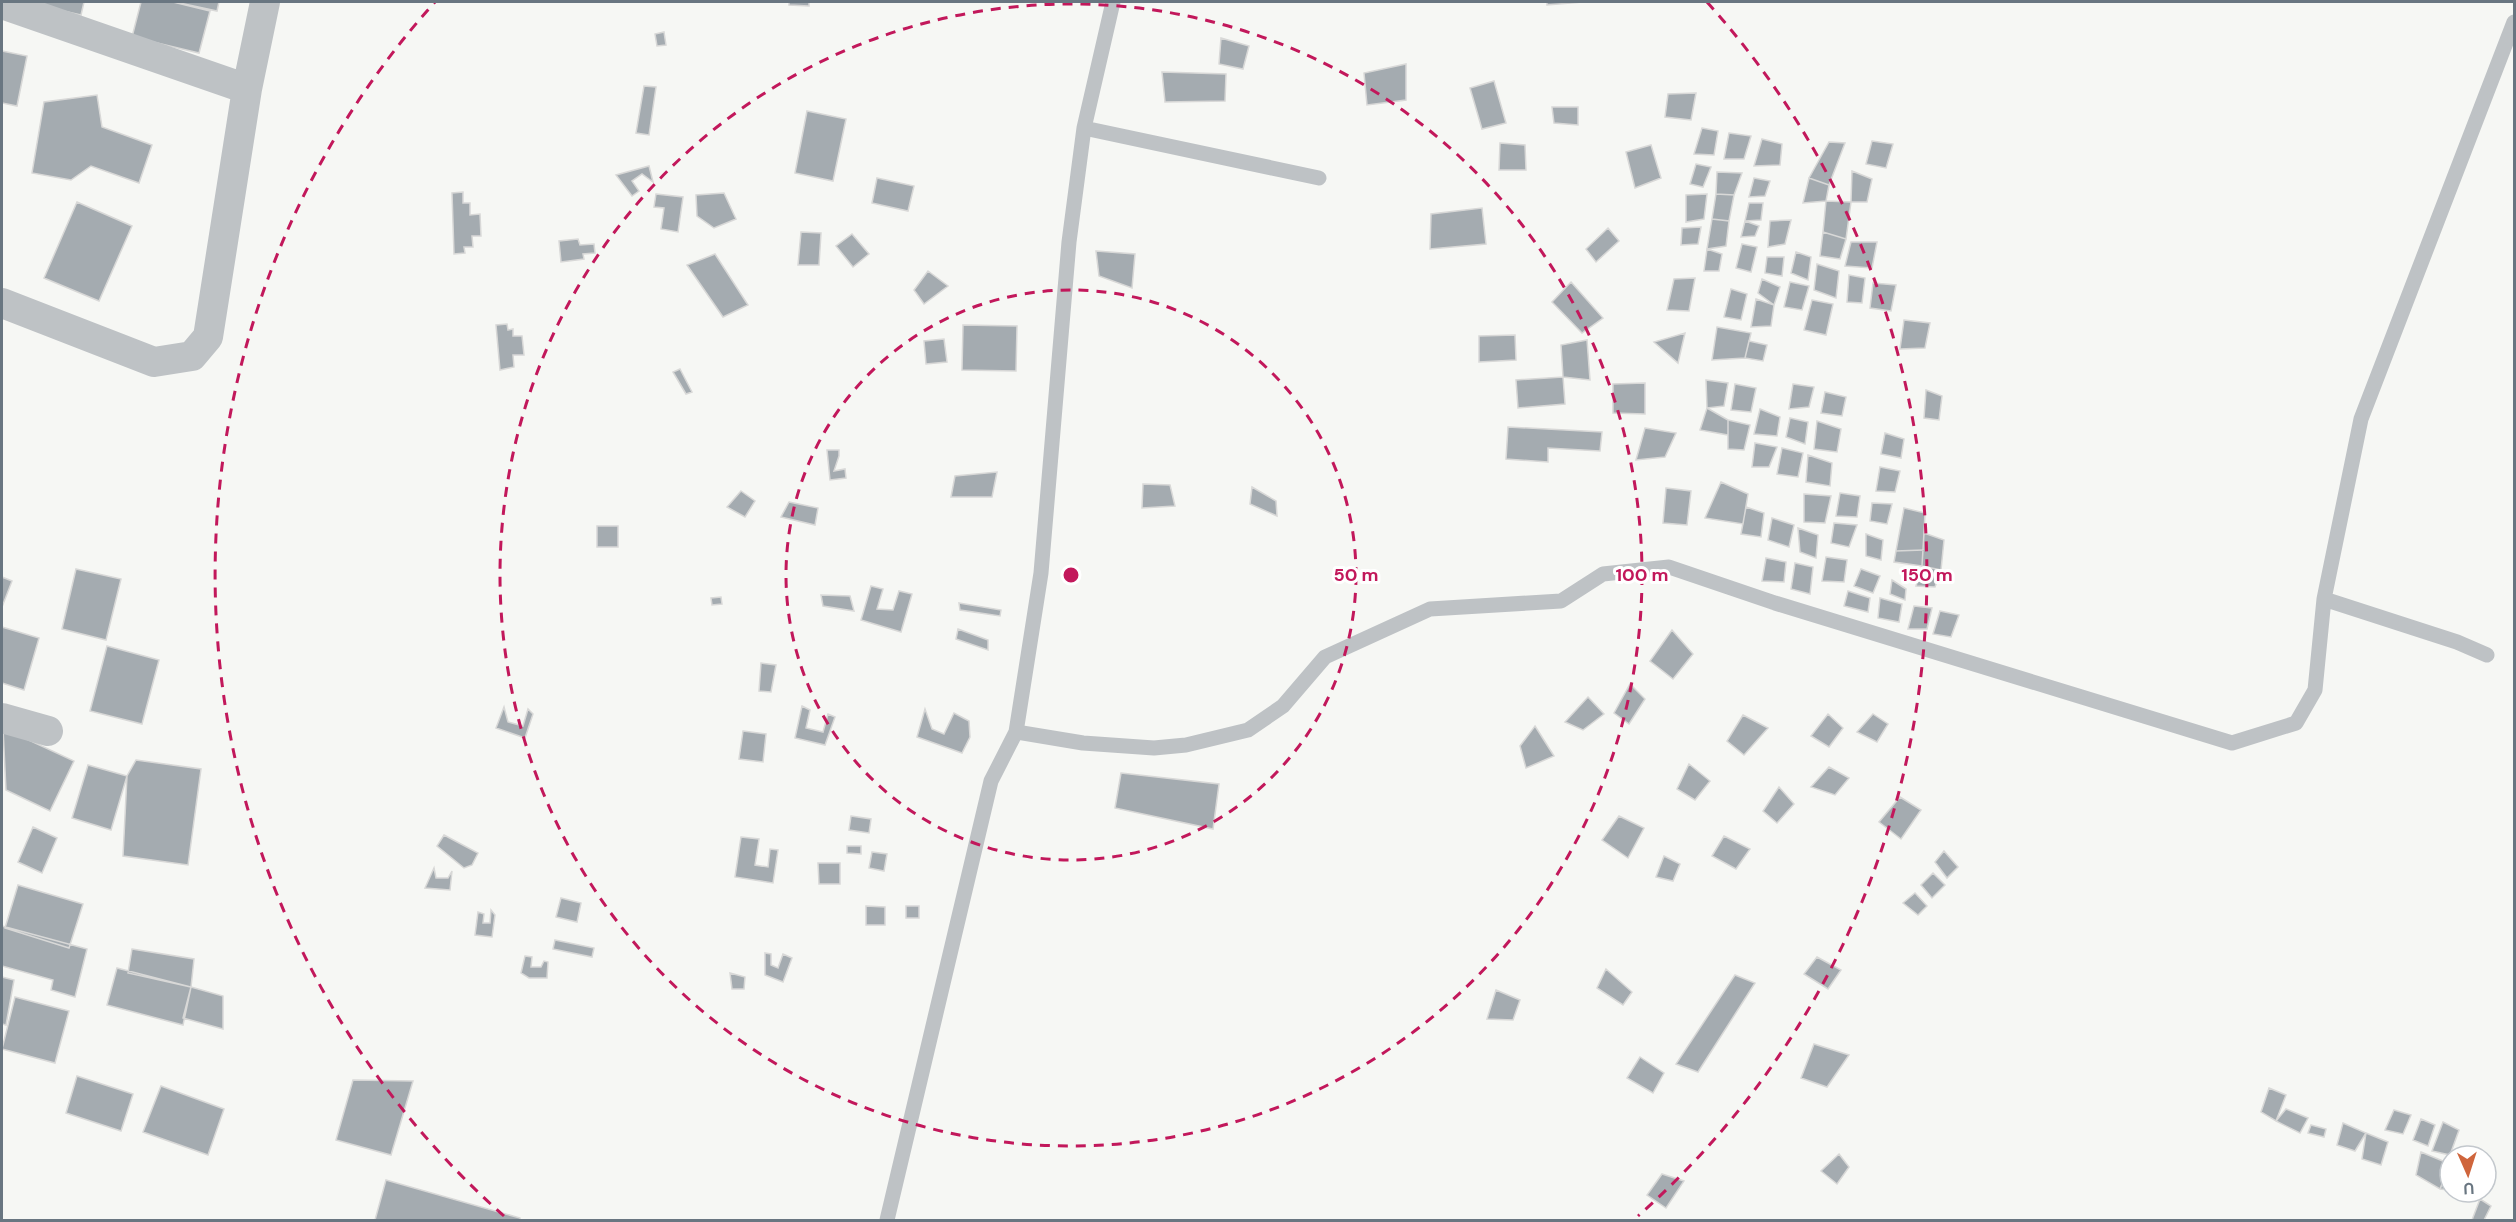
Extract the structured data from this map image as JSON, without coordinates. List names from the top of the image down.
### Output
{
  "north": "bottom",
  "rings": ["50 m", "100 m", "150 m"]
}
